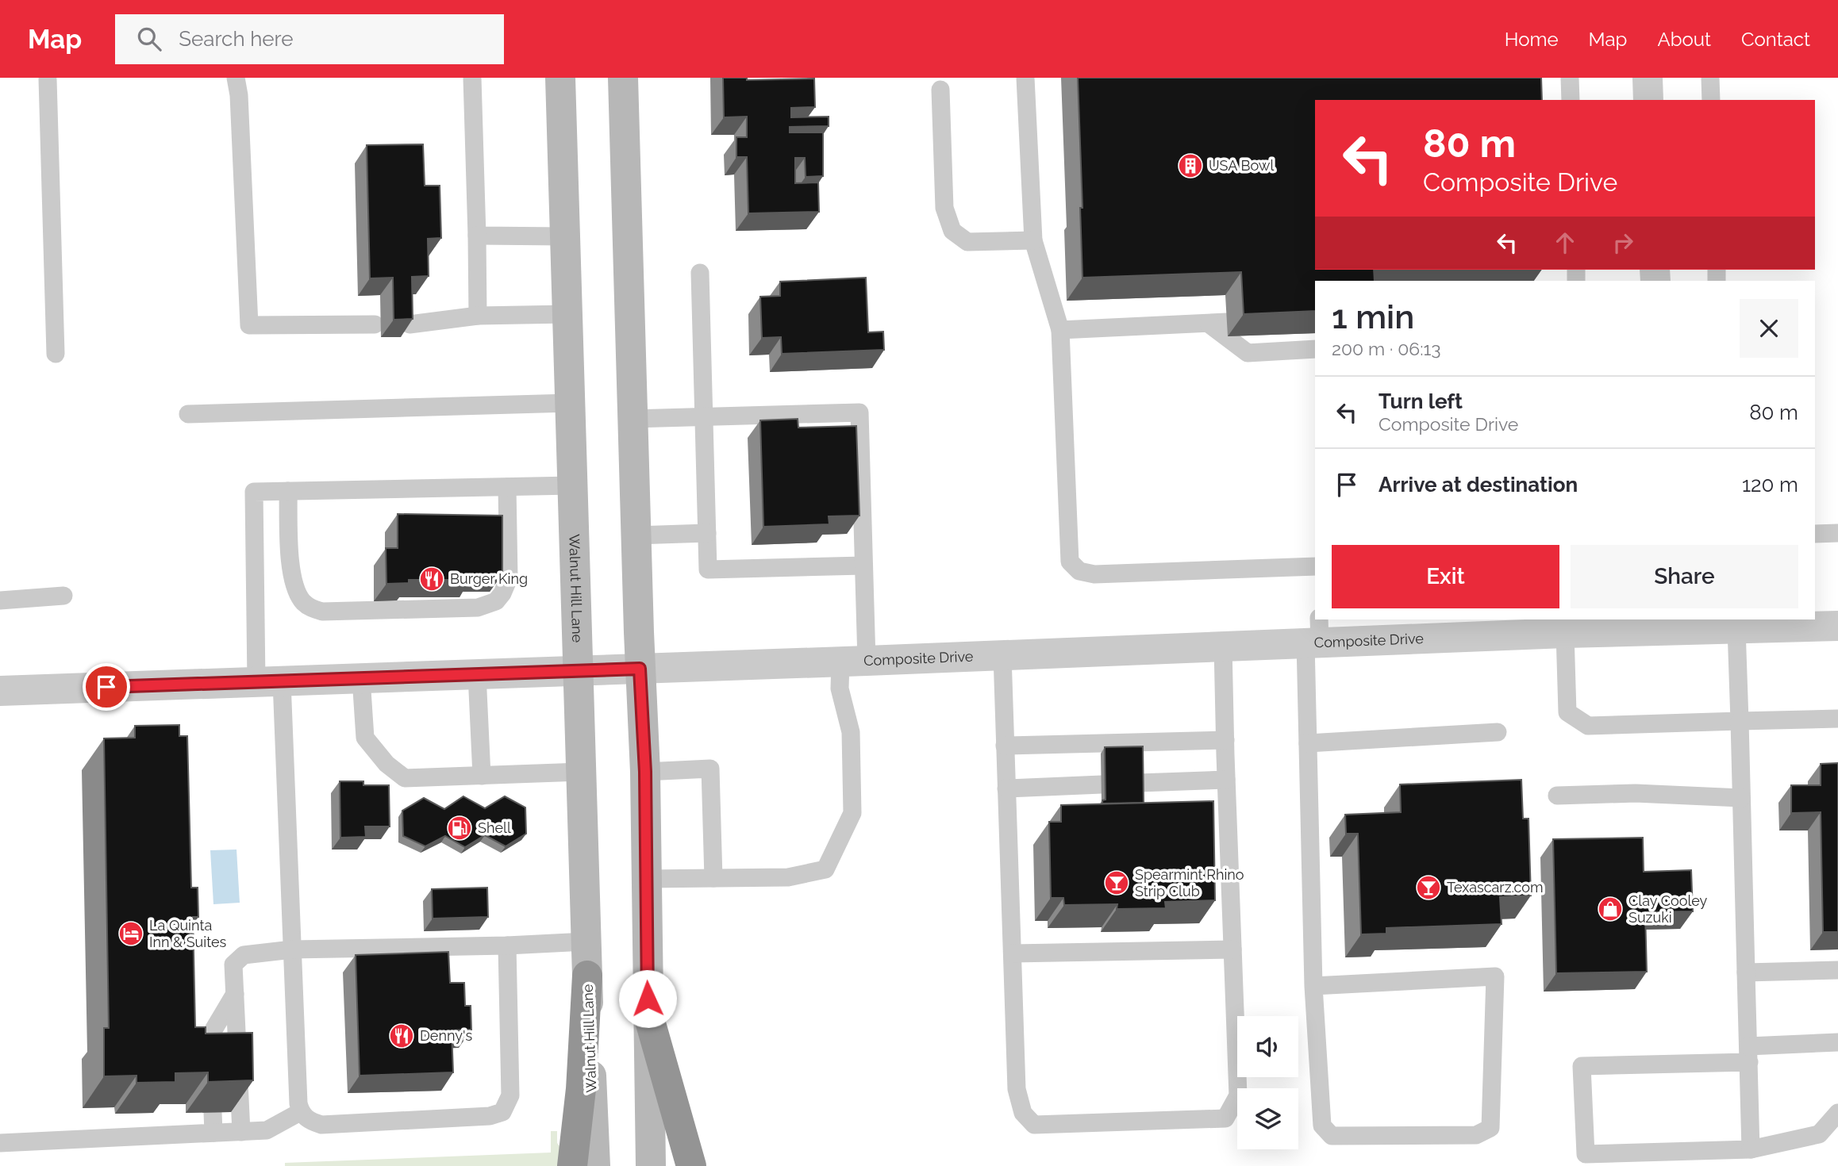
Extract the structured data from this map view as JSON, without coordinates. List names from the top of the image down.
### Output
{
  "streets": {
    "main road": ["Walnut Hill Lane"],
    "street": ["Composite Drive"]
  },
  "crossings": [
    ["Walnut Hill Lane", "Composite Drive"]
  ],
  "places": {
    "building": ["USA Bowl"],
    "restaurant": ["Burger King", "Denny's"],
    "fuel station": ["Shell"],
    "bar": ["Spearmint Rhino Strip Club", "Texascarz.com"],
    "shop": ["Clay Cooley Suzuki"],
    "hotel": ["La Quinta Inn & Suites"]
  },
  "page": {
    "header": "Map",
    "search": "Search here",
    "nav": [
      "Home",
      "Map",
      "About",
      "Contact"
    ],
    "turn": ["80 m", "Composite Drive"],
    "heading": ["1 min", "200 m · 06:13"],
    "list": [
      {
        "name": "Turn left",
        "note": "Composite Drive",
        "value": "80 m"
      },
      {
        "name": "Arrive at destination",
        "value": "120 m"
      }
    ],
    "buttons": ["Exit", "Share"]
  }
}
